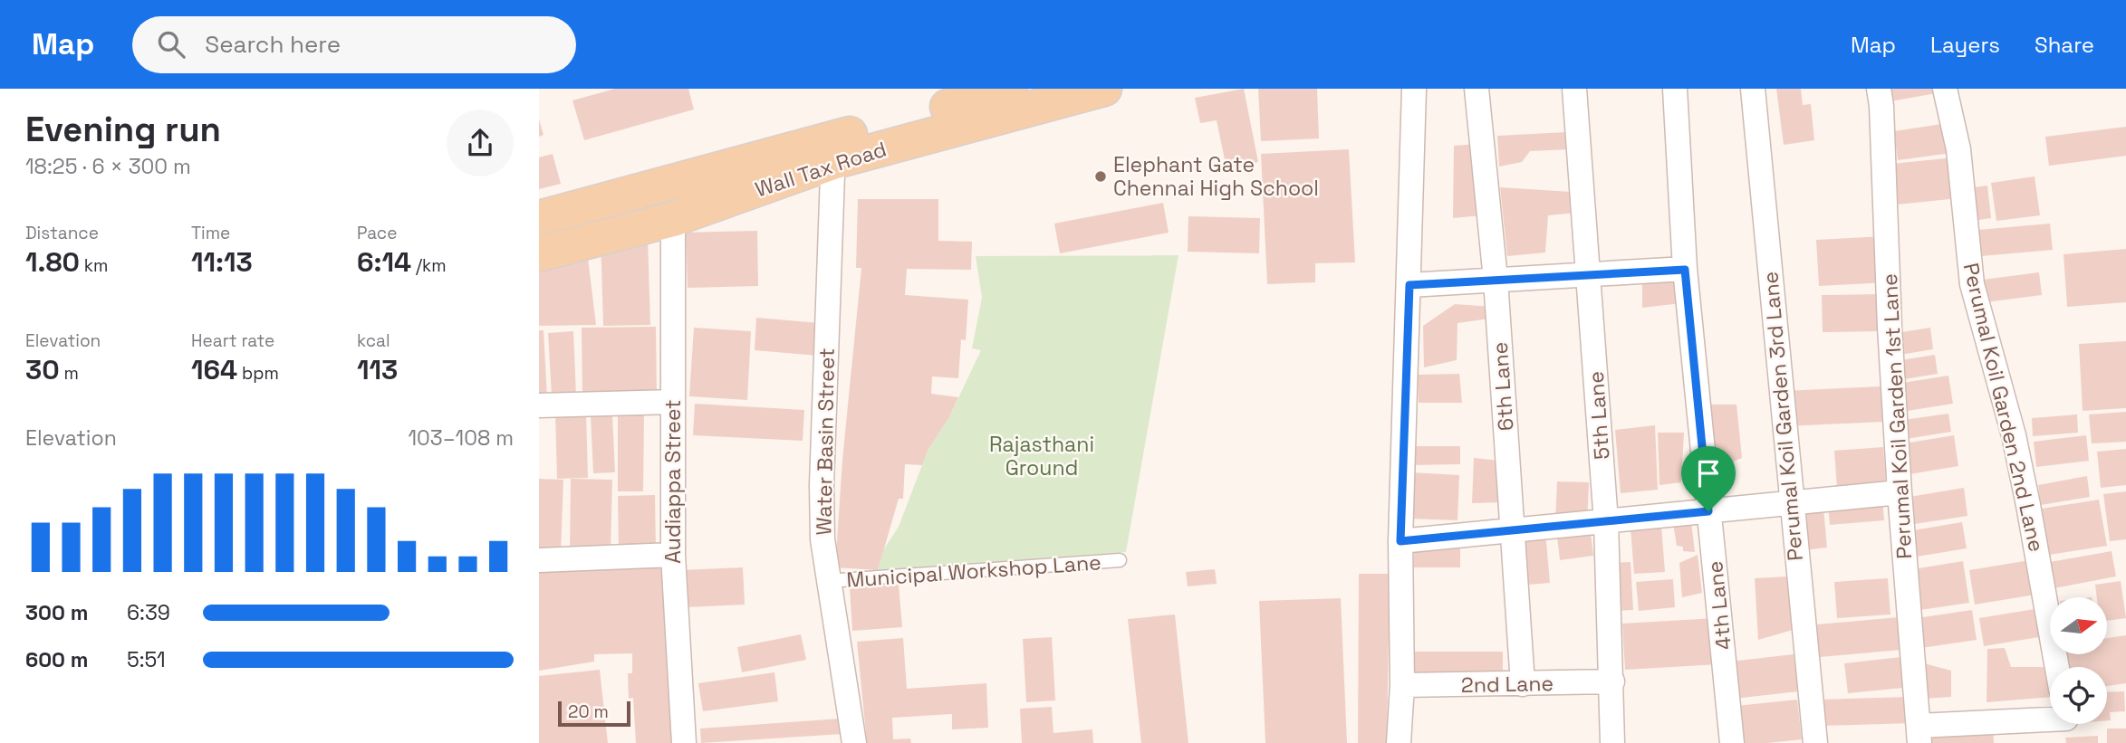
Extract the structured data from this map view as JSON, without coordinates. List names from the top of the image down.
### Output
{
  "streets": {
    "main road": ["Wall Tax Road"],
    "street": [
      "6th Lane",
      "Perumal Koil Garden 2nd Lane",
      "5th Lane",
      "Perumal Koil Garden 3rd Lane",
      "Perumal Koil Garden 1st Lane",
      "Water Basin Street",
      "Audiappa Street",
      "4th Lane",
      "2nd Lane"
    ],
    "lane": ["Municipal Workshop Lane"]
  },
  "crossings": [
    ["Wall Tax Road", "Water Basin Street"],
    ["Wall Tax Road", "Audiappa Street"],
    ["6th Lane", "2nd Lane"],
    ["5th Lane", "2nd Lane"],
    ["Water Basin Street", "Municipal Workshop Lane"]
  ],
  "parks": ["Rajasthani Ground"],
  "places": ["Elephant Gate Chennai High School"],
  "scale_bar": "20 m",
  "north": "right",
  "page": {
    "header": "Map",
    "search": "Search here",
    "nav": ["Map", "Layers", "Share"],
    "heading": ["Evening run", "18:25 · 6 × 300 m"],
    "stats": [
      ["Distance", "1.80 km"],
      ["Time", "11:13"],
      ["Pace", "6:14 /km"],
      ["Elevation", "30 m"],
      ["Heart rate", "164 bpm"],
      ["kcal", "113"]
    ],
    "chart": ["Elevation", "103–108 m"],
    "list": [
      {
        "name": "300 m",
        "note": "6:39"
      },
      {
        "name": "600 m",
        "note": "5:51"
      }
    ],
    "scale": "20 m"
  }
}
